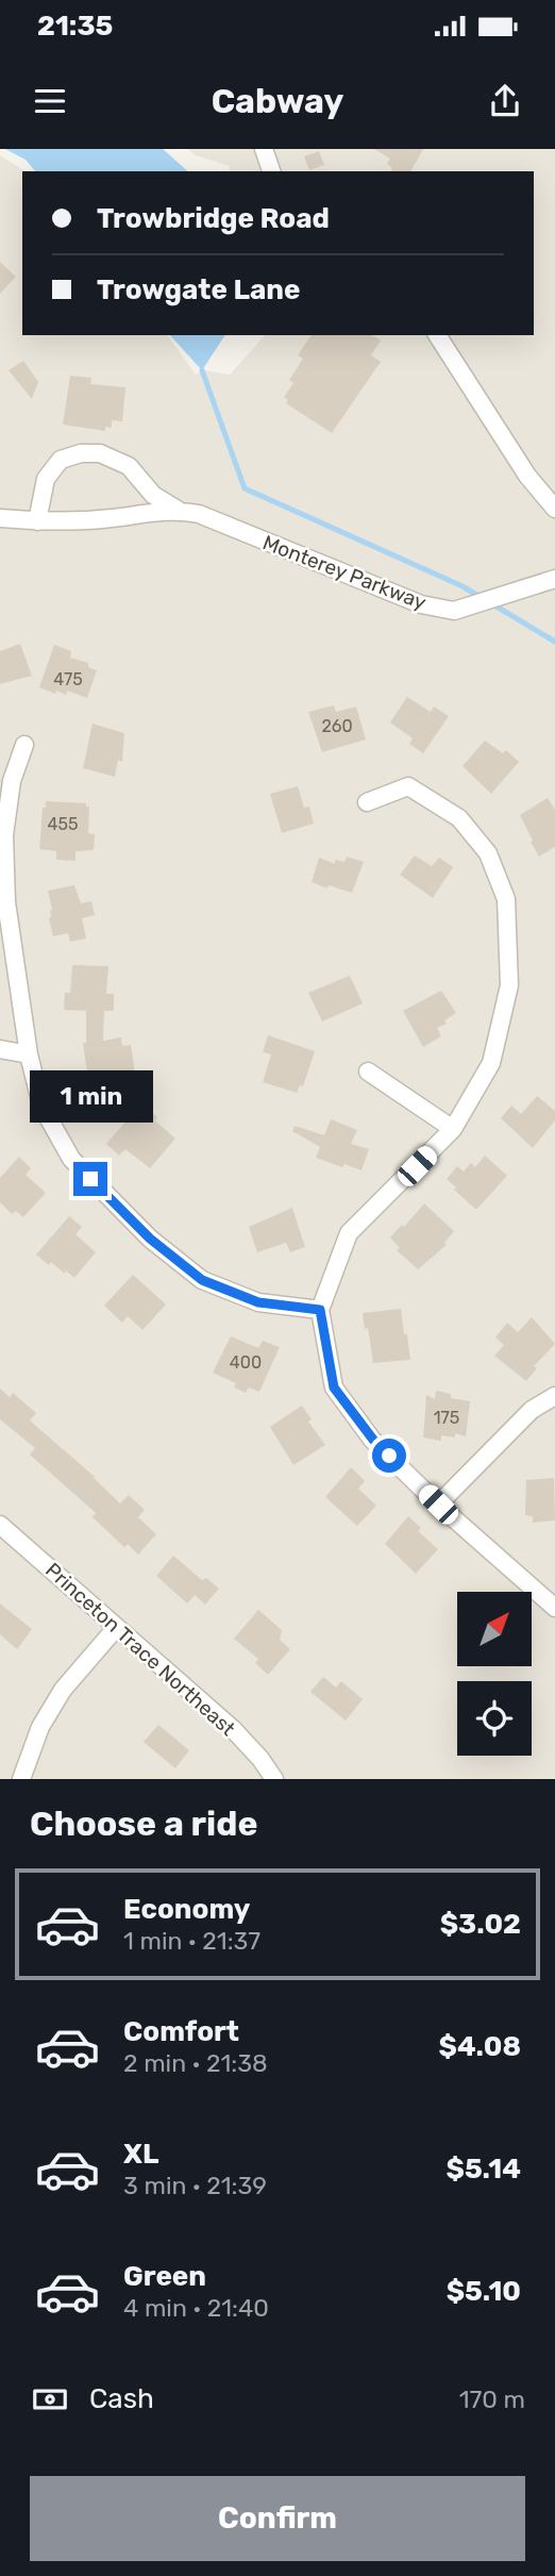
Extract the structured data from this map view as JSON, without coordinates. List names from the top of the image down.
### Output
{
  "streets": {
    "street": ["Monterey Parkway", "Princeton Trace Northeast"]
  },
  "house_numbers": [
    "475",
    "260",
    "455",
    "400",
    "175"
  ],
  "north": "top right",
  "page": {
    "status": "21:35",
    "header": "Cabway",
    "banner": ["Trowbridge Road", "Trowgate Lane"],
    "bubble": "1 min",
    "heading": "Choose a ride",
    "list": [
      {
        "name": "Economy",
        "note": "1 min · 21:37",
        "value": "$3.02"
      },
      {
        "name": "Comfort",
        "note": "2 min · 21:38",
        "value": "$4.08"
      },
      {
        "name": "XL",
        "note": "3 min · 21:39",
        "value": "$5.14"
      },
      {
        "name": "Green",
        "note": "4 min · 21:40",
        "value": "$5.10"
      }
    ],
    "pay": ["Cash", "170 m"],
    "buttons": "Confirm"
  }
}
